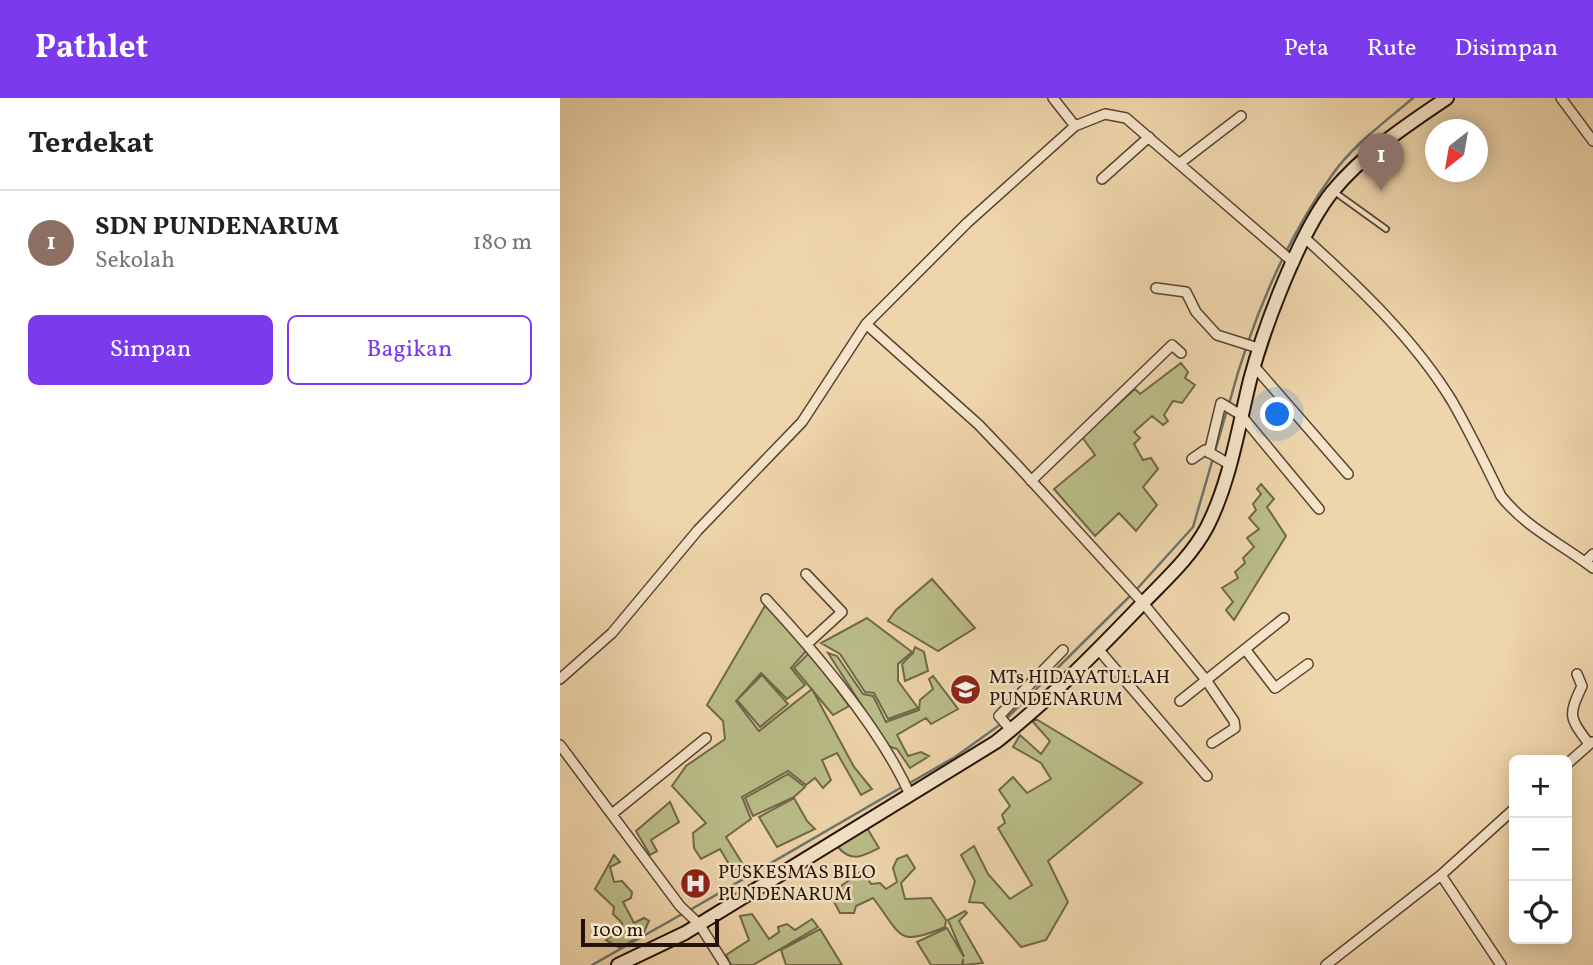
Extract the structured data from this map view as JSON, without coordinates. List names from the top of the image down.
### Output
{
  "places": {
    "school or university": ["MTs HIDAYATULLAH PUNDENARUM"],
    "hospital": ["PUSKESMAS BILO PUNDENARUM"]
  },
  "scale_bar": "100 m",
  "north": "bottom left",
  "page": {
    "header": "Pathlet",
    "nav": ["Peta", "Rute", "Disimpan"],
    "heading": "Terdekat",
    "pins": "1",
    "list": [
      {
        "mark": "1",
        "name": "SDN PUNDENARUM",
        "note": "Sekolah",
        "value": "180 m"
      }
    ],
    "buttons": ["Simpan", "Bagikan"],
    "map_buttons": ["+", "−"],
    "scale": "100 m"
  }
}
